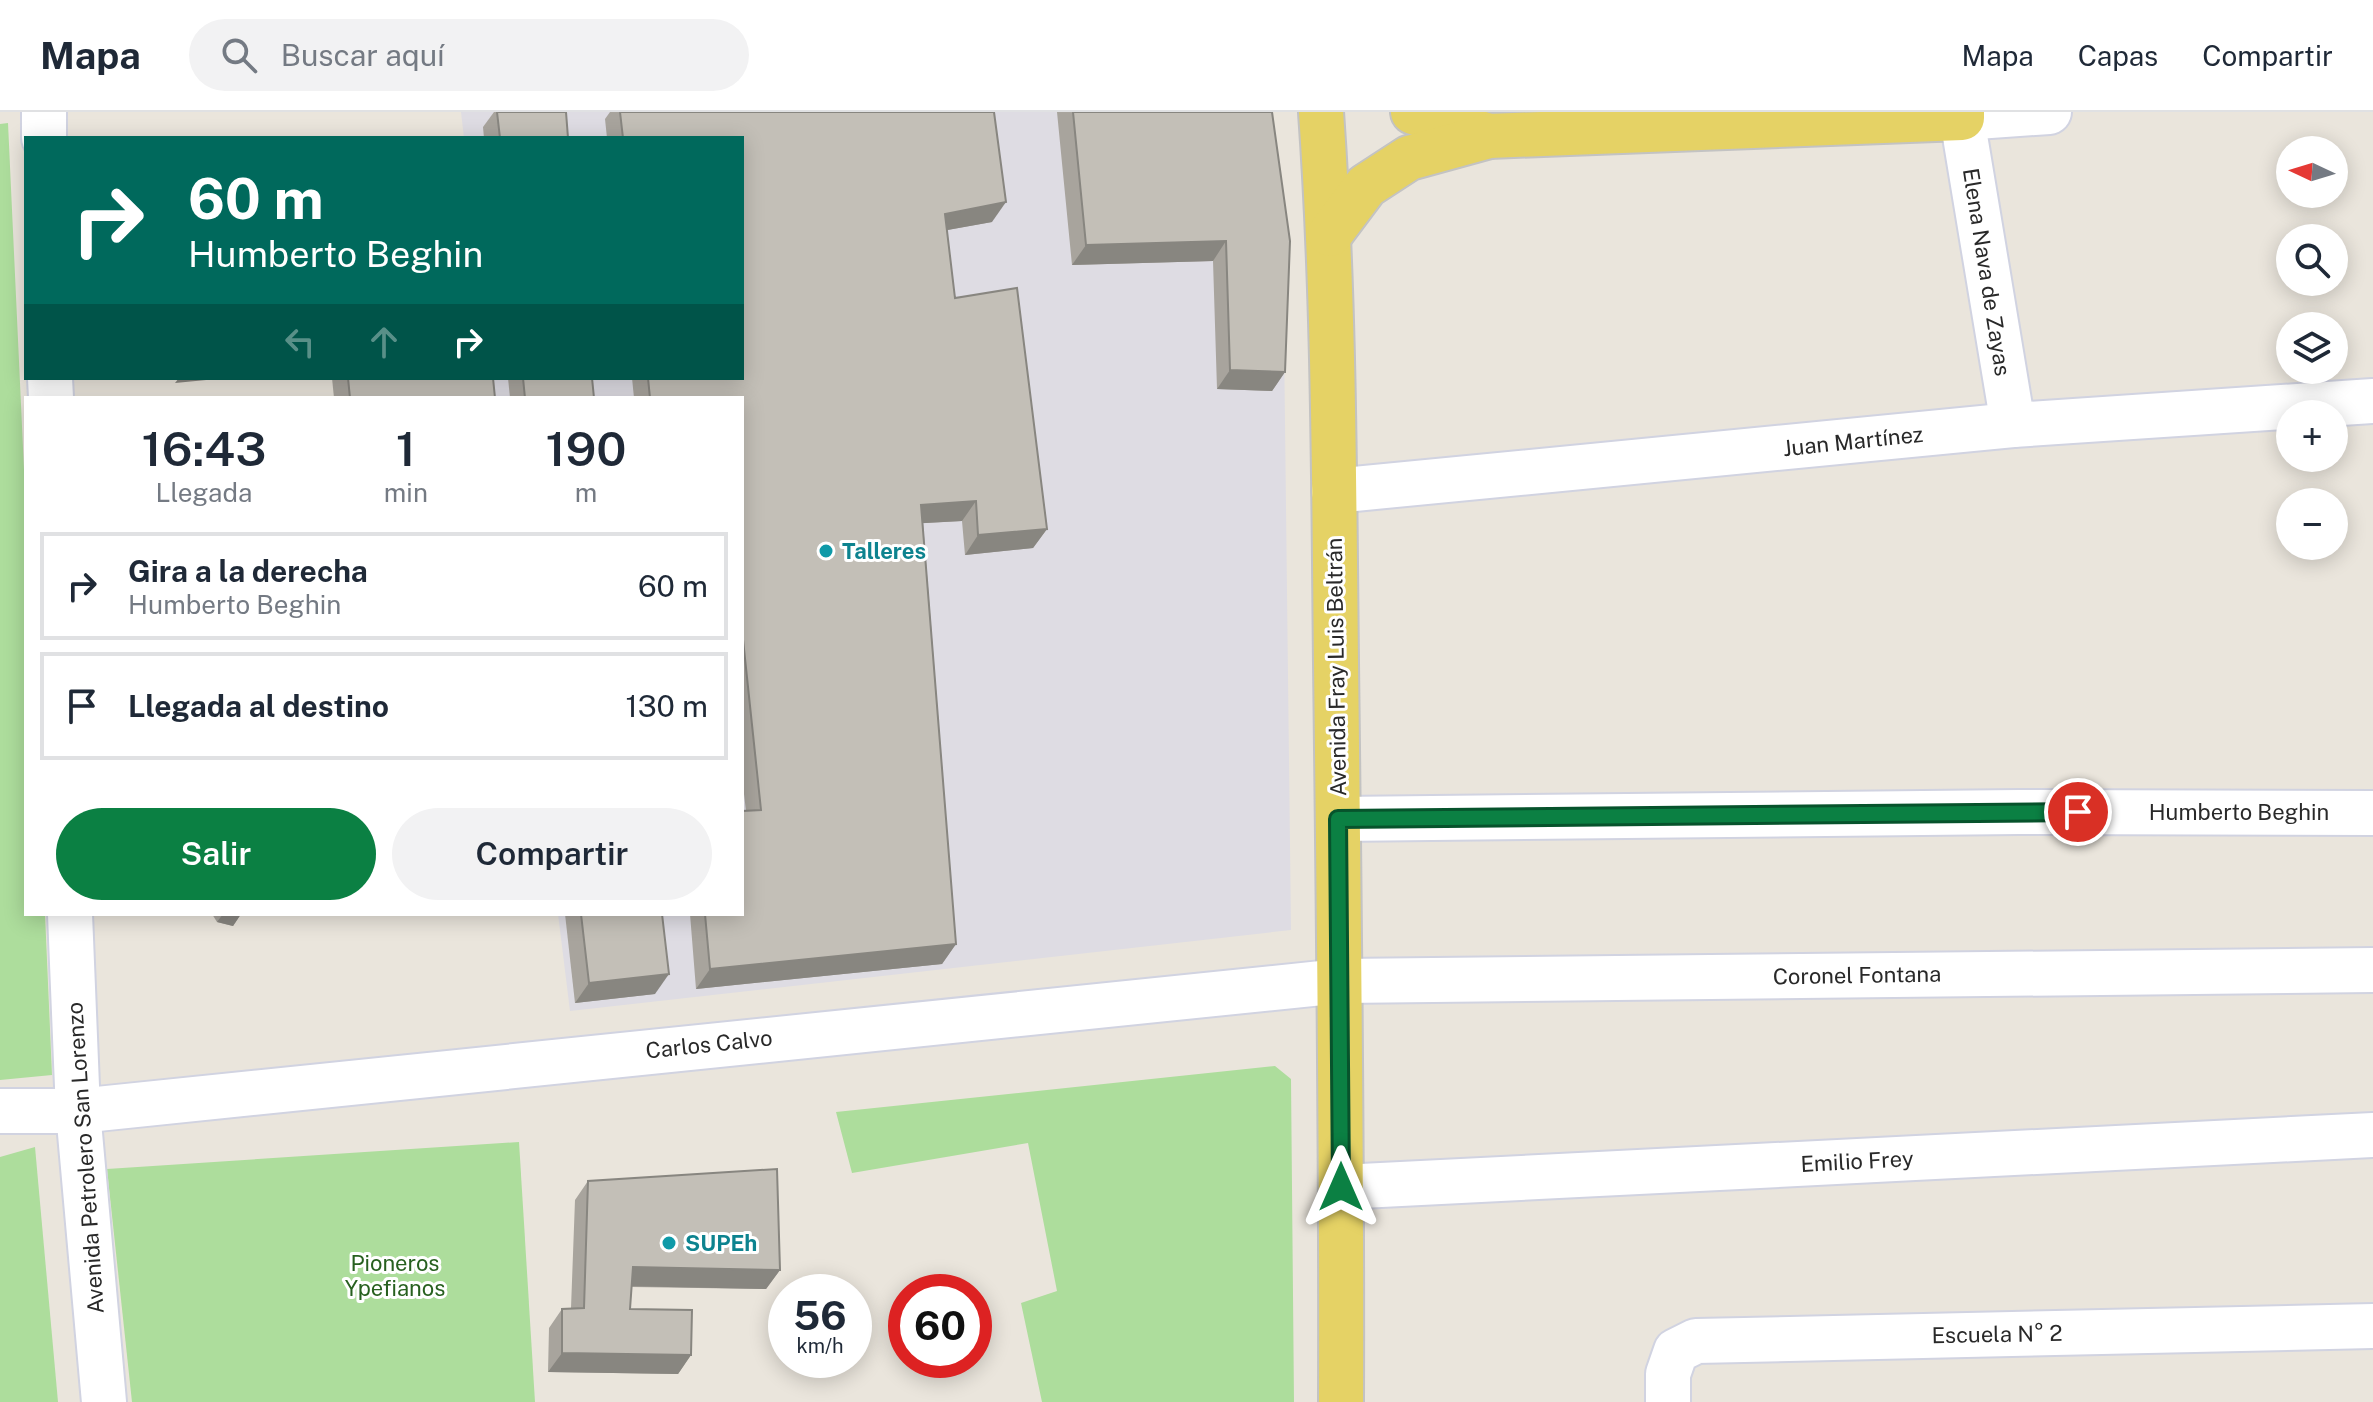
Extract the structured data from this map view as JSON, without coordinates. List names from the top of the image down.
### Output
{
  "streets": {
    "main road": ["Avenida Fray Luis Beltrán"],
    "street": [
      "Elena Nava de Zayas",
      "Juan Martínez",
      "Humberto Beghin",
      "Coronel Fontana",
      "Carlos Calvo",
      "Avenida Petrolero San Lorenzo",
      "Emilio Frey",
      "Escuela N° 2"
    ]
  },
  "crossings": [
    ["Elena Nava de Zayas", "Juan Martínez"],
    ["Juan Martínez", "Avenida Fray Luis Beltrán"],
    ["Avenida Fray Luis Beltrán", "Humberto Beghin"],
    ["Avenida Fray Luis Beltrán", "Coronel Fontana"],
    ["Avenida Fray Luis Beltrán", "Carlos Calvo"],
    ["Avenida Fray Luis Beltrán", "Emilio Frey"],
    ["Coronel Fontana", "Carlos Calvo"],
    ["Carlos Calvo", "Avenida Petrolero San Lorenzo"]
  ],
  "parks": ["Pioneros Ypefianos"],
  "places": ["Talleres", "SUPEh"],
  "north": "left",
  "page": {
    "header": "Mapa",
    "search": "Buscar aquí",
    "nav": ["Mapa", "Capas", "Compartir"],
    "map_buttons": ["+", "−"],
    "turn": ["60 m", "Humberto Beghin"],
    "eta": [
      "16:43",
      "Llegada",
      "1",
      "min",
      "190",
      "m"
    ],
    "list": [
      {
        "name": "Gira a la derecha",
        "note": "Humberto Beghin",
        "value": "60 m"
      },
      {
        "name": "Llegada al destino",
        "value": "130 m"
      }
    ],
    "buttons": ["Salir", "Compartir"],
    "speed": "56 km/h",
    "limit": "60"
  }
}
